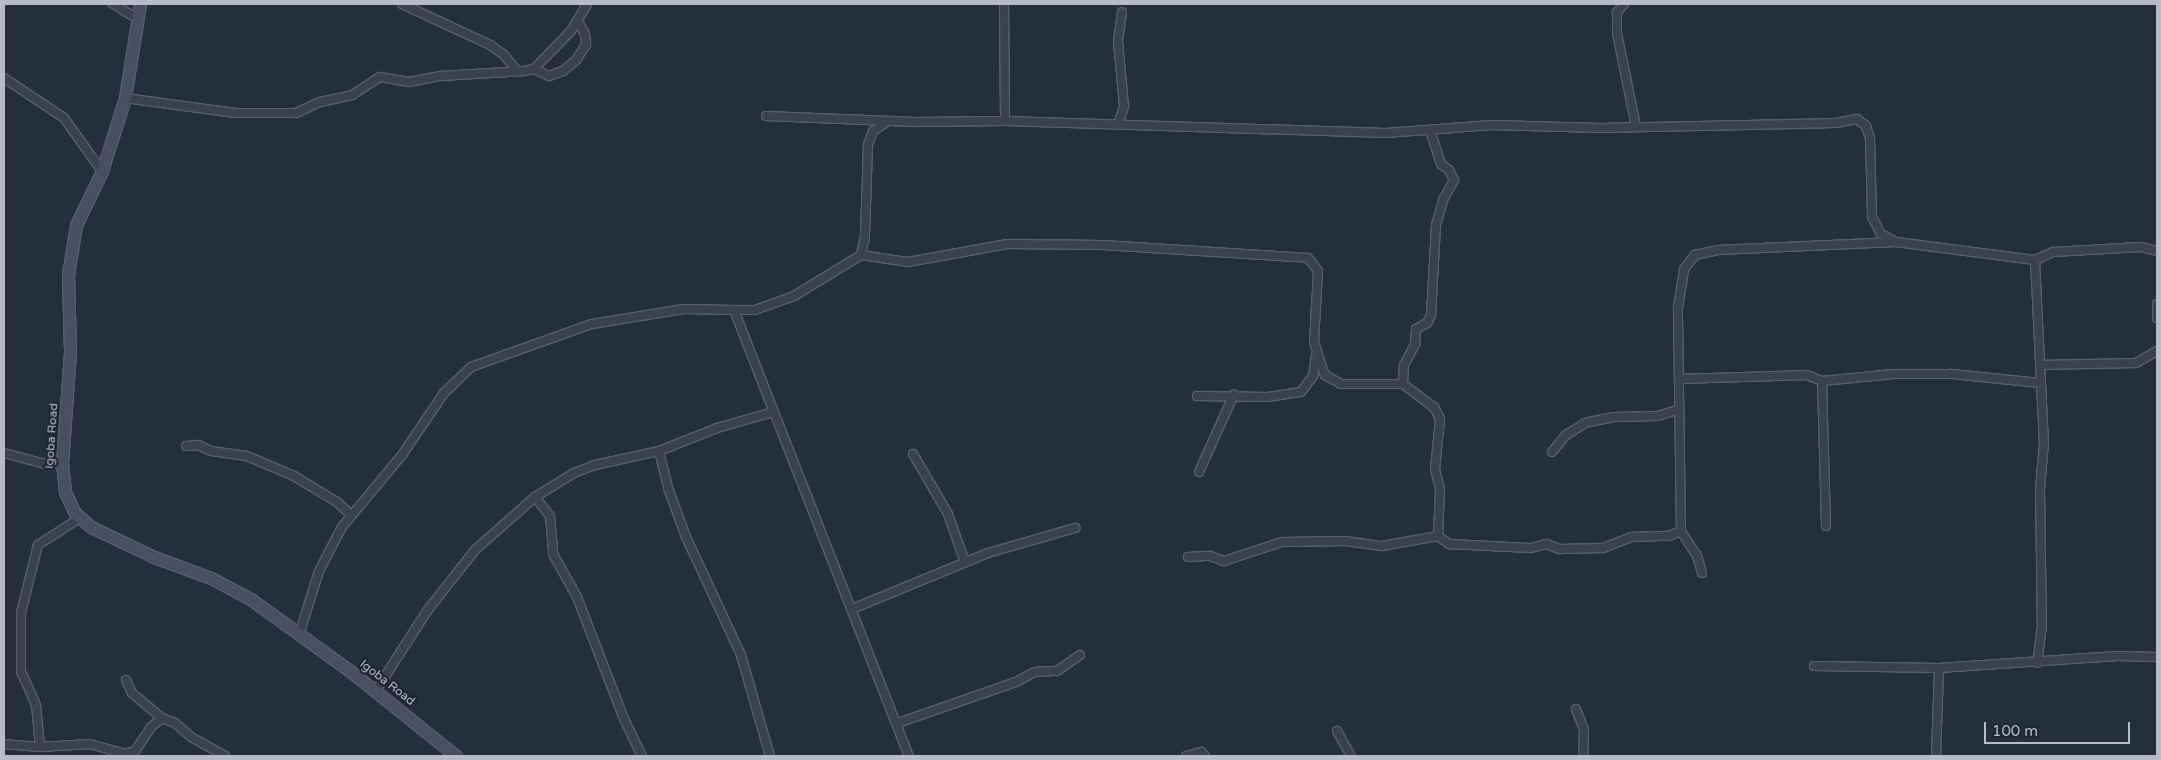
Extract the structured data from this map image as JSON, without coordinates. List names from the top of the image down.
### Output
{
  "streets": {
    "street": ["Igoba Road"]
  },
  "scale_bar": "100 m"
}
